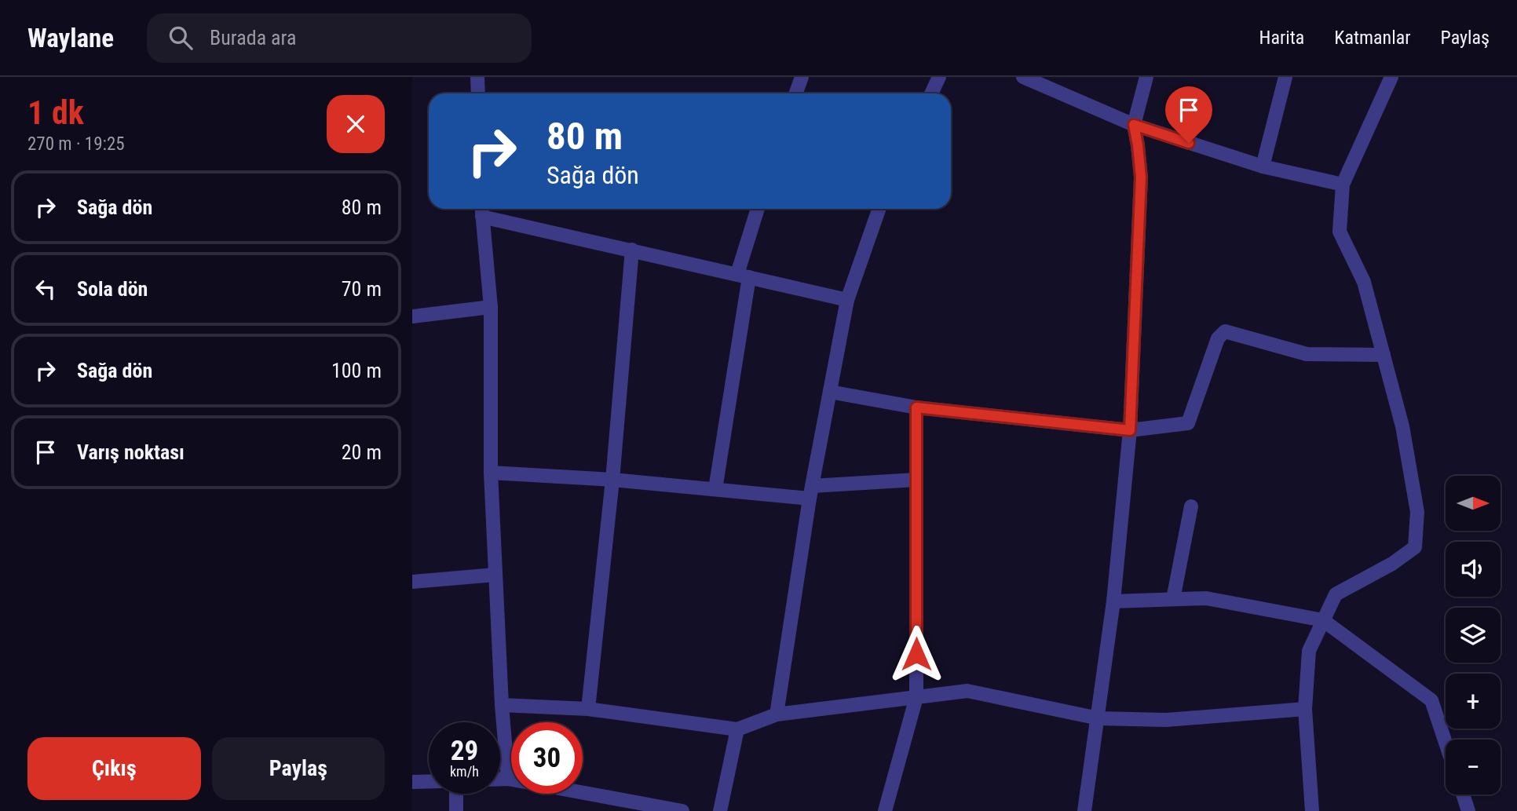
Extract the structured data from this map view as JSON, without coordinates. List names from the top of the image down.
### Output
{
  "north": "right",
  "page": {
    "header": "Waylane",
    "search": "Burada ara",
    "nav": ["Harita", "Katmanlar", "Paylaş"],
    "heading": ["1 dk", "270 m · 19:25"],
    "turn": ["80 m", "Sağa dön"],
    "list": [
      {
        "name": "Sağa dön",
        "value": "80 m"
      },
      {
        "name": "Sola dön",
        "value": "70 m"
      },
      {
        "name": "Sağa dön",
        "value": "100 m"
      },
      {
        "name": "Varış noktası",
        "value": "20 m"
      }
    ],
    "map_buttons": ["+", "−"],
    "speed": "29 km/h",
    "limit": "30",
    "buttons": ["Çıkış", "Paylaş"]
  }
}
